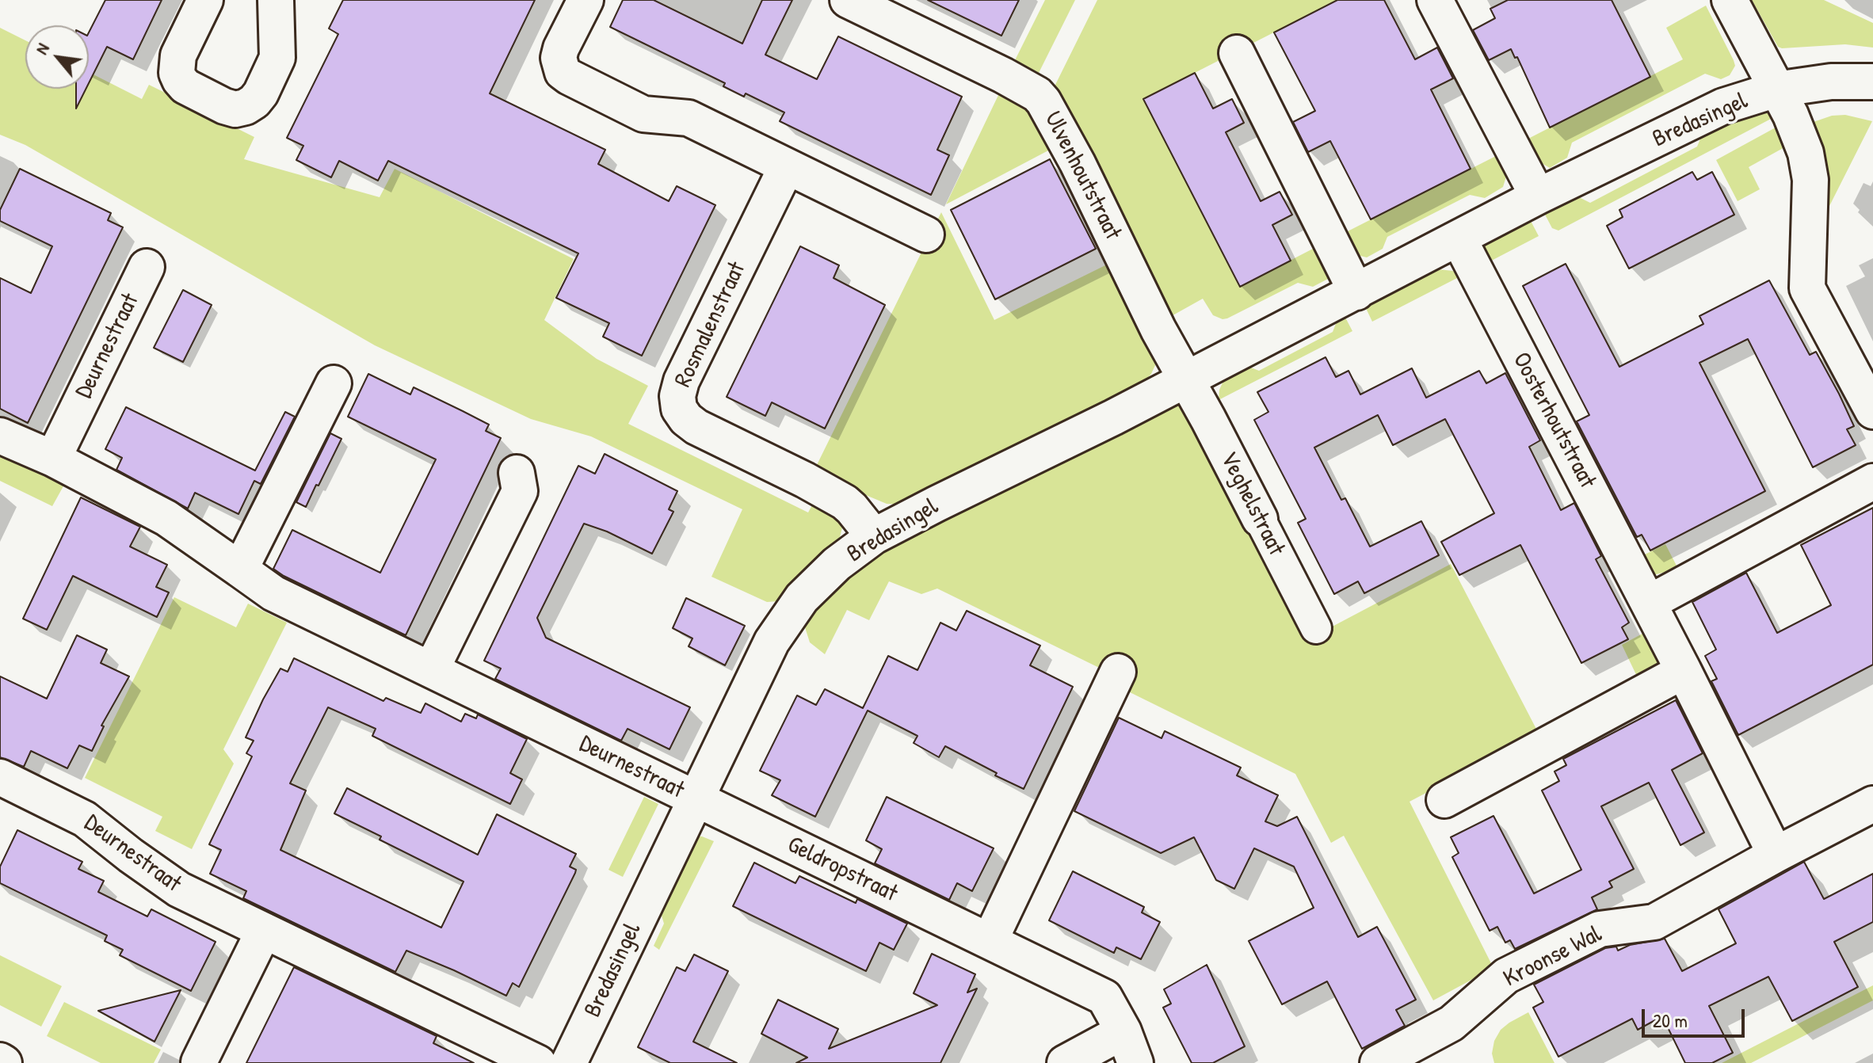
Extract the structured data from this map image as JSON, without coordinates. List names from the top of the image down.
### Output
{
  "streets": {
    "street": [
      "Bredasingel",
      "Ulvenhoutstraat",
      "Rosmalenstraat",
      "Deurnestraat",
      "Oosterhoutstraat",
      "Veghelstraat",
      "Geldropstraat",
      "Kroonse Wal"
    ]
  },
  "crossings": [
    ["Bredasingel", "Ulvenhoutstraat"],
    ["Bredasingel", "Rosmalenstraat"],
    ["Bredasingel", "Deurnestraat"],
    ["Bredasingel", "Oosterhoutstraat"],
    ["Bredasingel", "Veghelstraat"],
    ["Bredasingel", "Geldropstraat"],
    ["Ulvenhoutstraat", "Veghelstraat"],
    ["Deurnestraat", "Geldropstraat"],
    ["Oosterhoutstraat", "Kroonse Wal"]
  ],
  "scale_bar": "20 m",
  "north": "top left"
}
